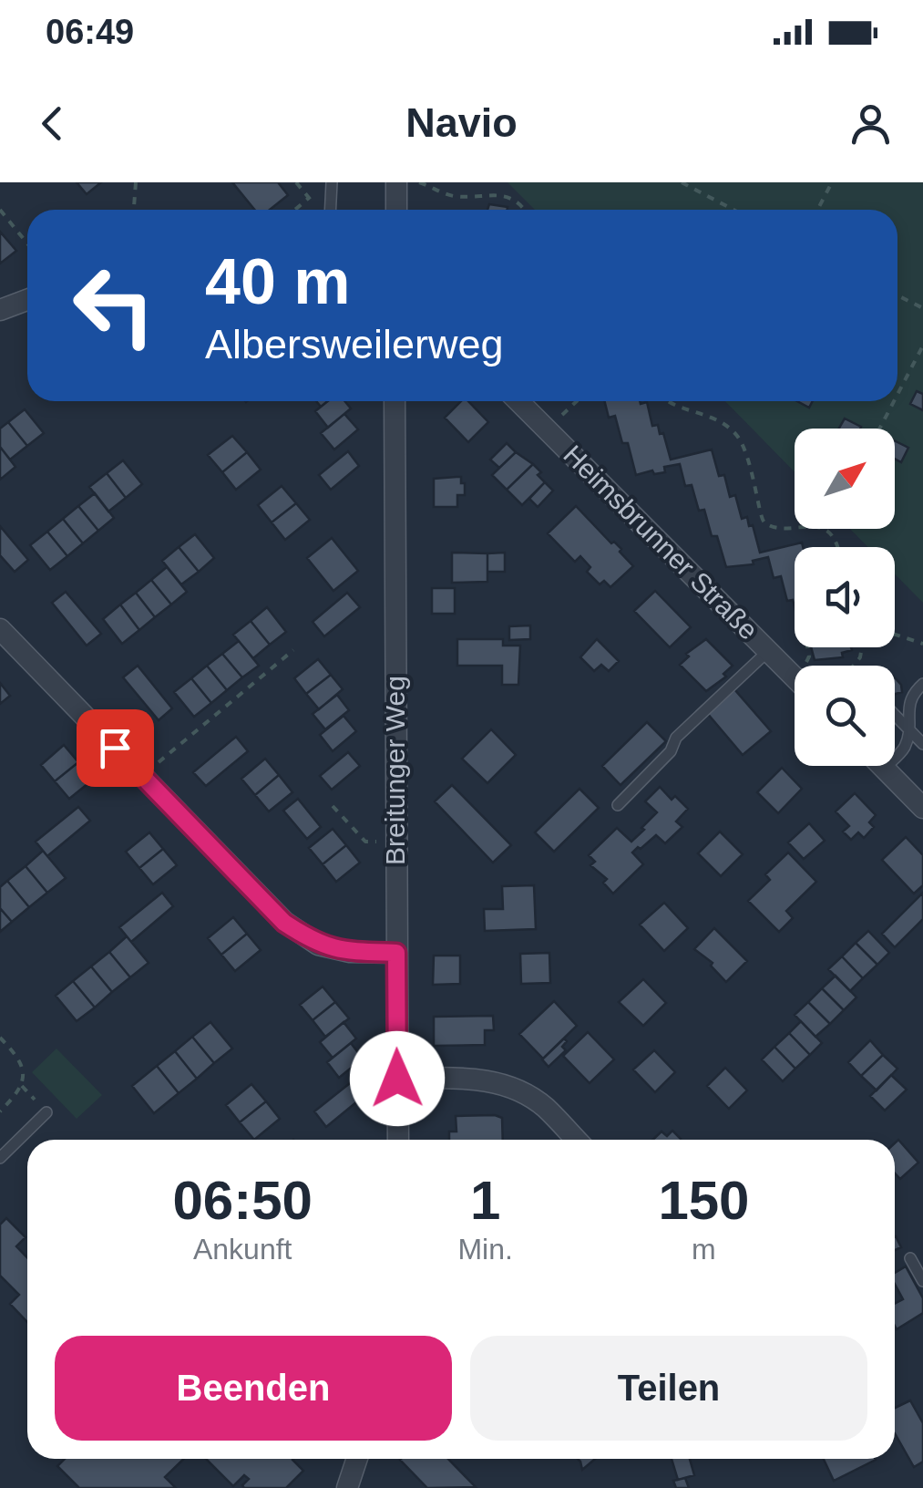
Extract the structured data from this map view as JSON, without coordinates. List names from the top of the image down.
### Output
{
  "streets": {
    "street": ["Heimsbrunner Straße", "Breitunger Weg"]
  },
  "north": "top right",
  "page": {
    "status": "06:49",
    "header": "Navio",
    "turn": ["40 m", "Albersweilerweg"],
    "eta": [
      "06:50",
      "Ankunft",
      "1",
      "Min.",
      "150",
      "m"
    ],
    "buttons": ["Beenden", "Teilen"]
  }
}
